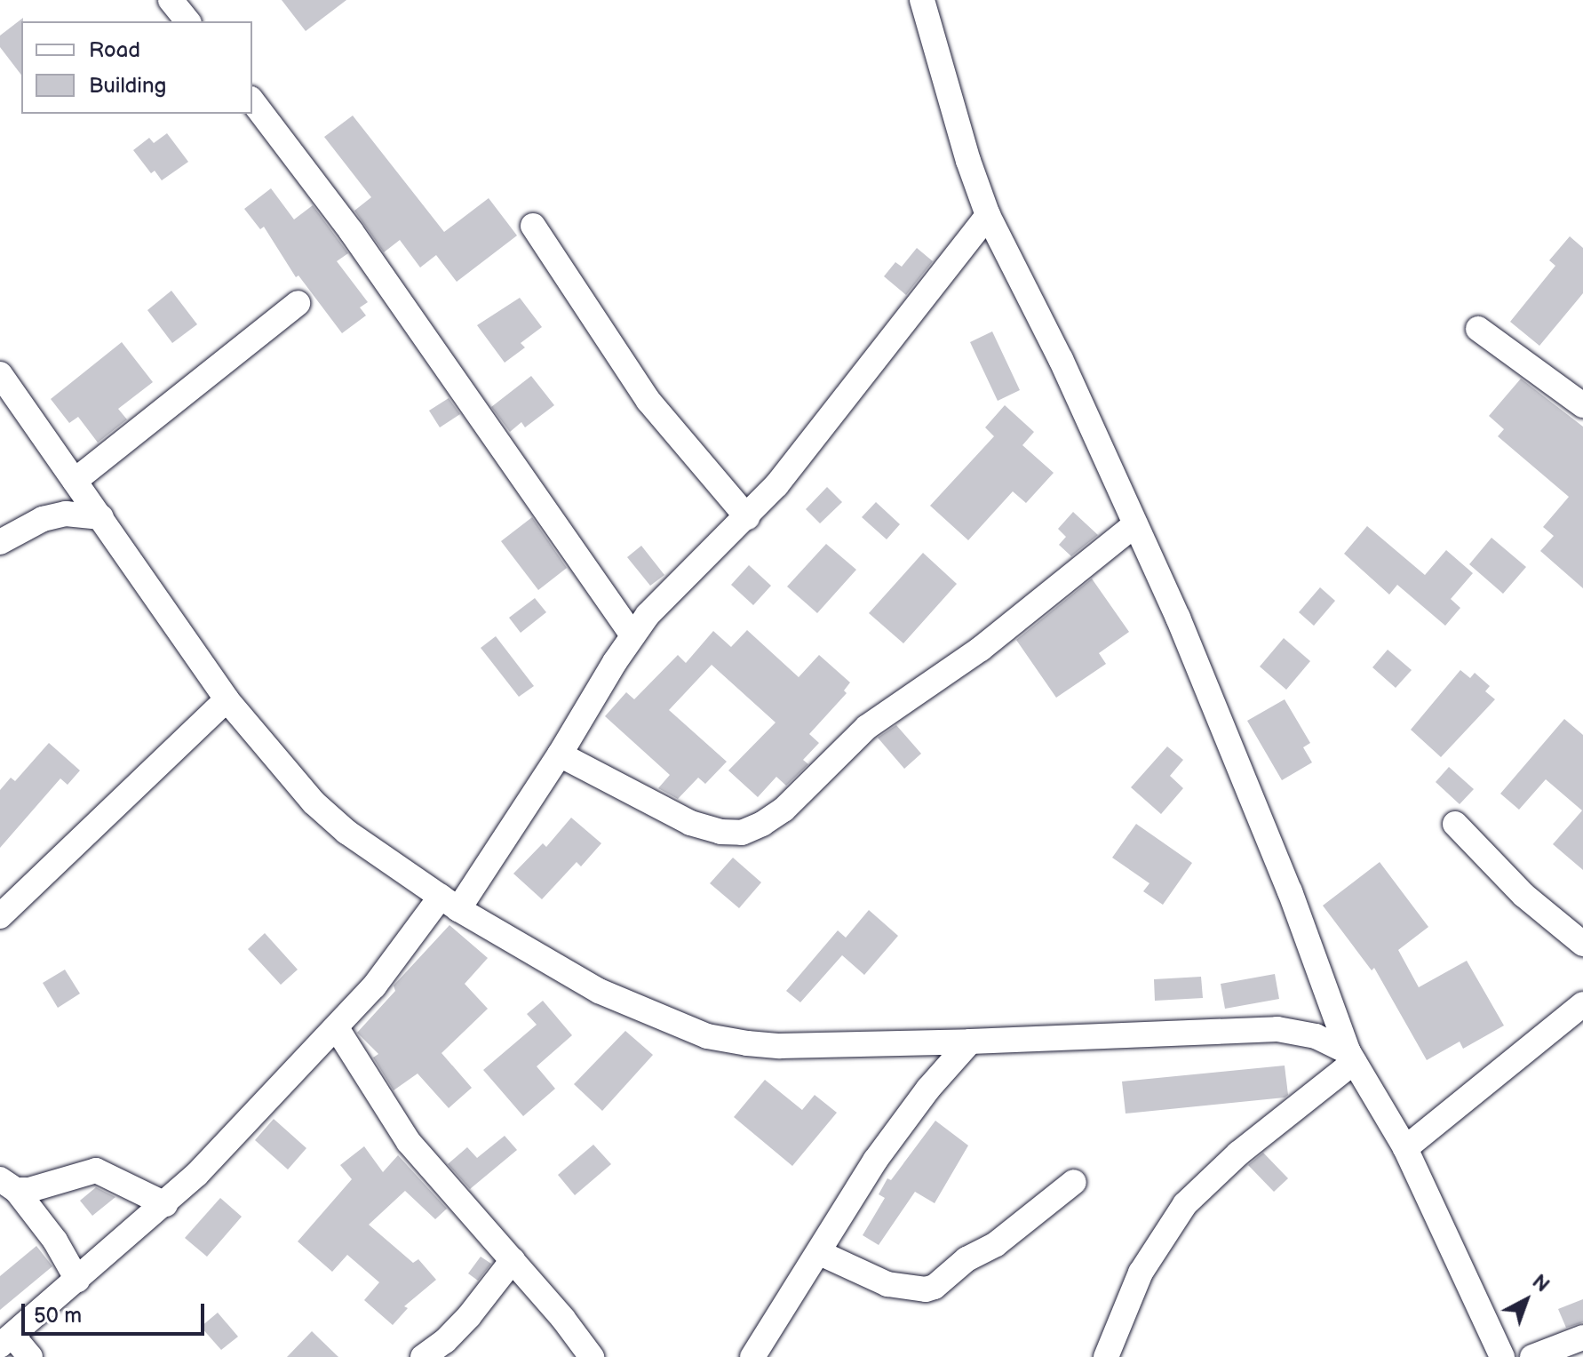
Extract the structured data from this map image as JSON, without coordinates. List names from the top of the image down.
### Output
{
  "legend": ["Road", "Building"],
  "scale_bar": "50 m",
  "north": "top right"
}
